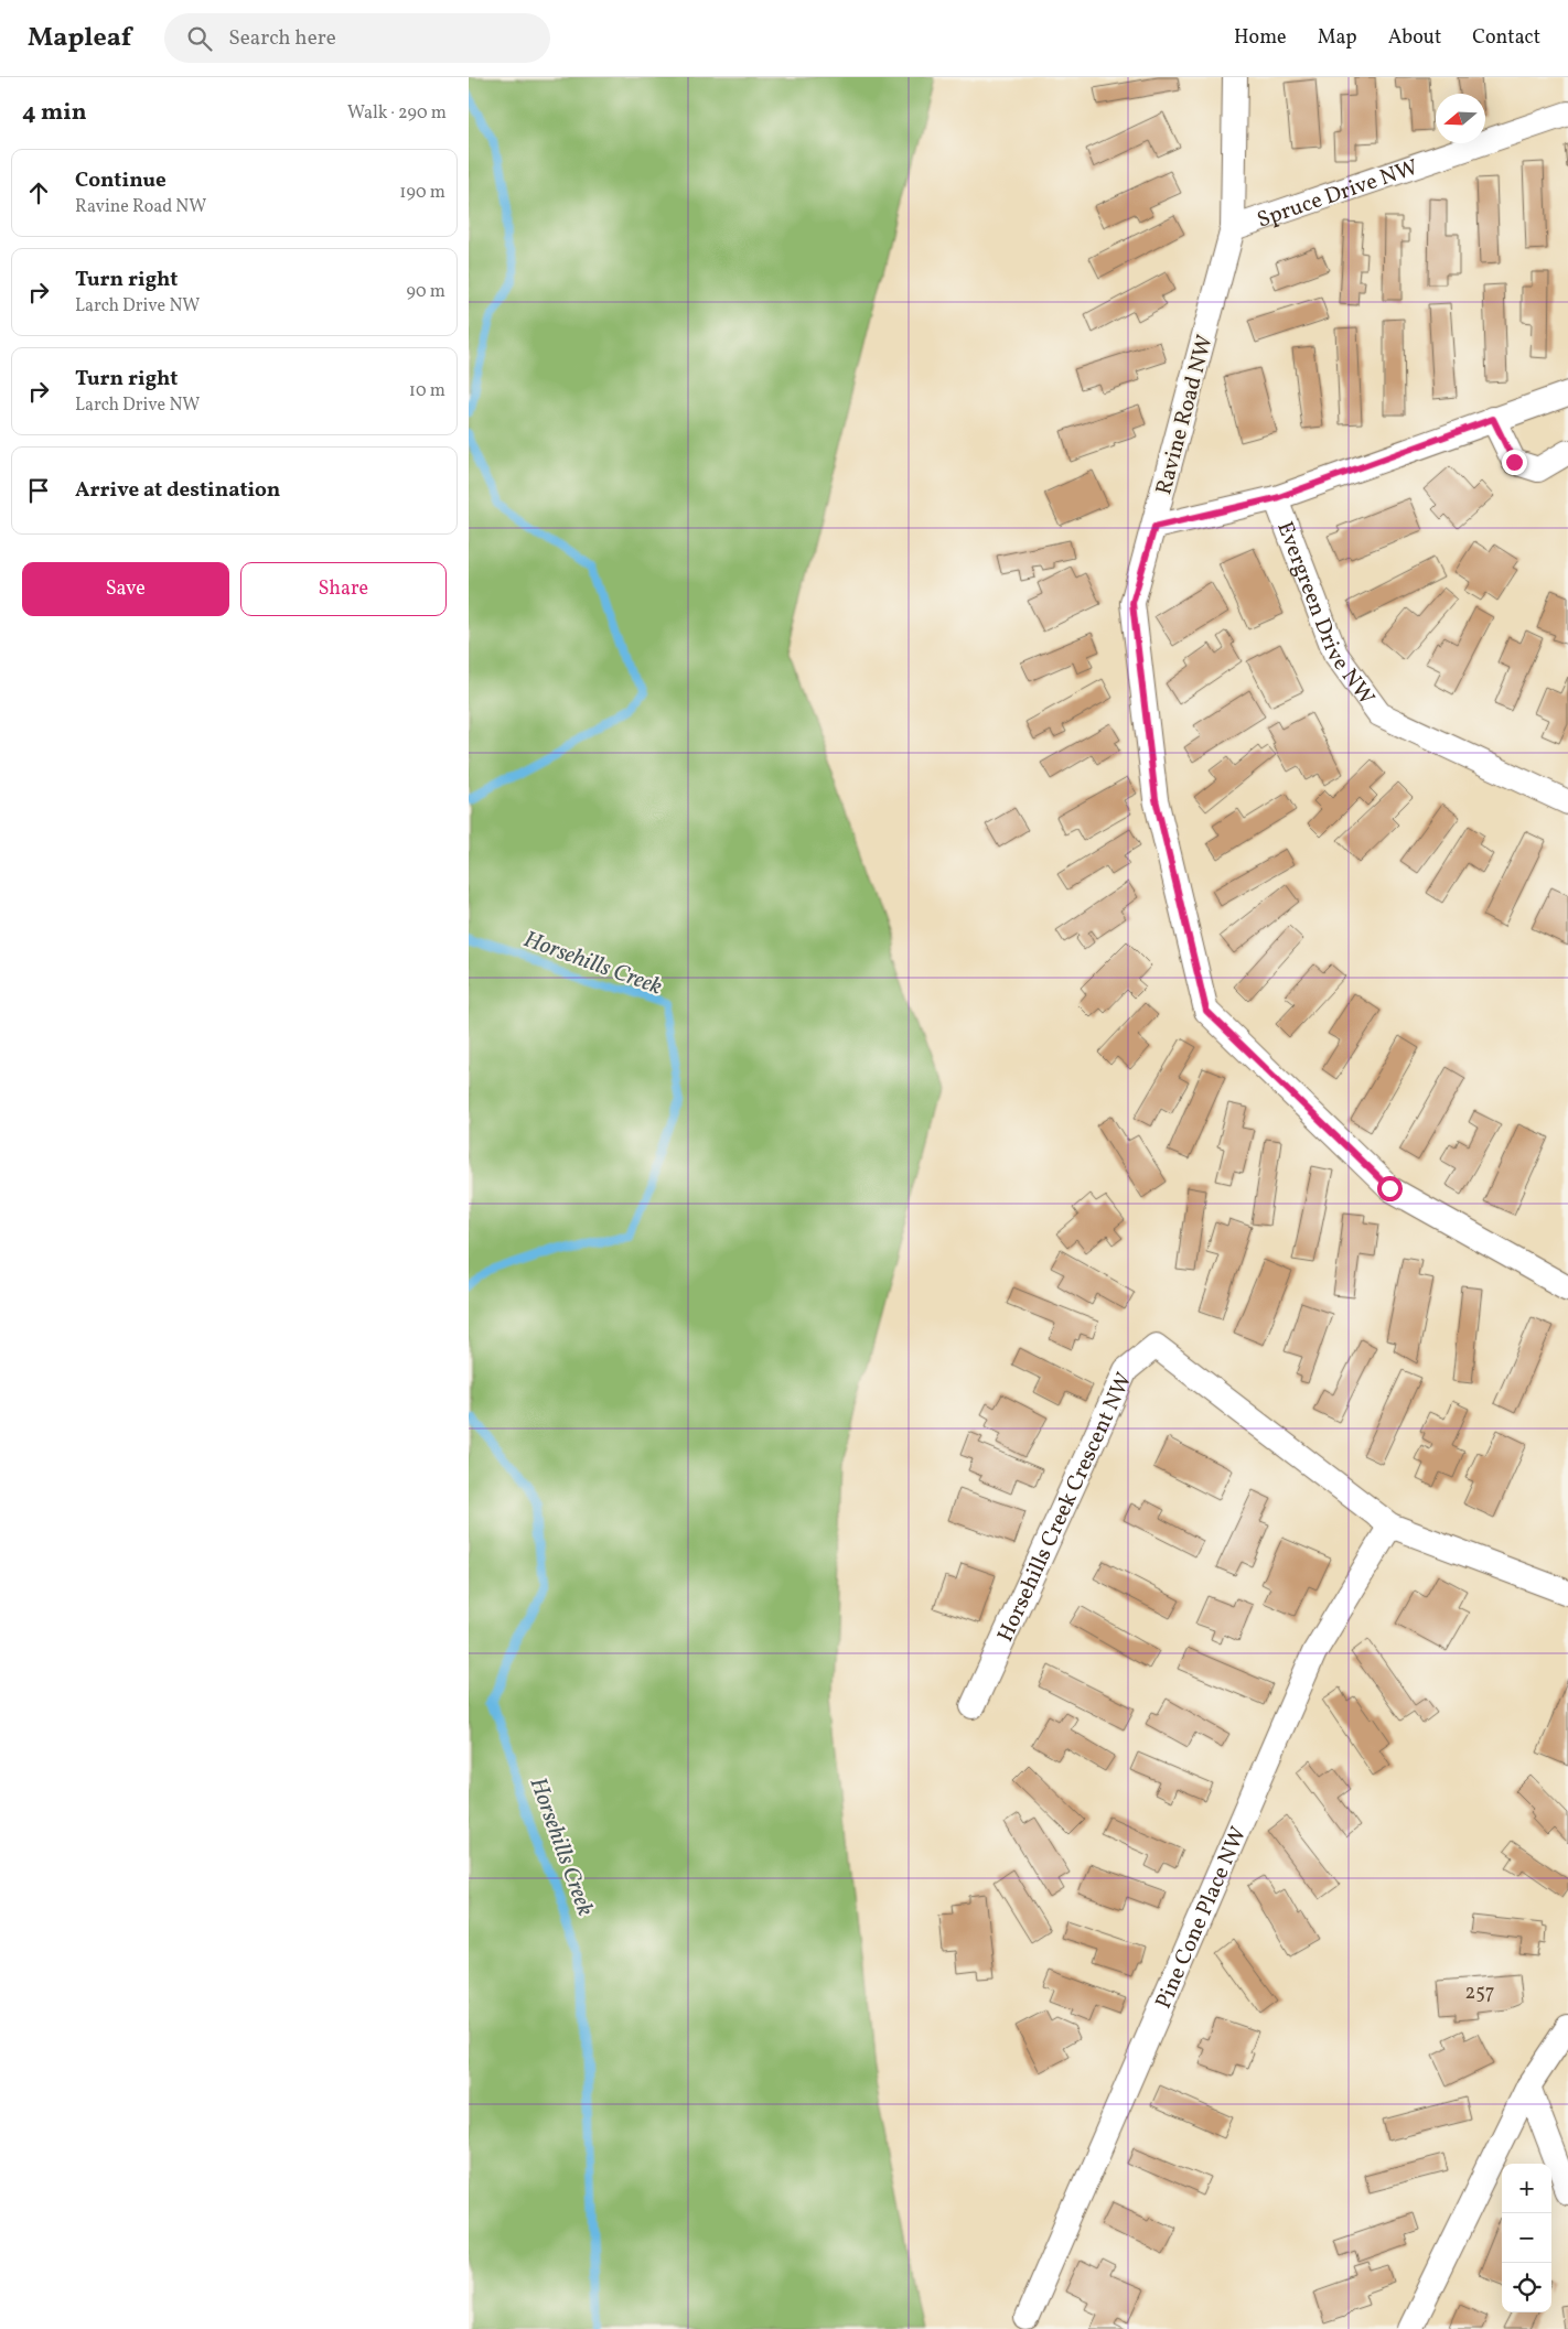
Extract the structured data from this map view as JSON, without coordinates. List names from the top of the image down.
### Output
{
  "streets": {
    "street": [
      "Spruce Drive NW",
      "Ravine Road NW",
      "Evergreen Drive NW",
      "Horsehills Creek Crescent NW",
      "Pine Cone Place NW"
    ]
  },
  "crossings": [
    ["Spruce Drive NW", "Ravine Road NW"],
    ["Horsehills Creek Crescent NW", "Pine Cone Place NW"]
  ],
  "water": ["Horsehills Creek"],
  "house_numbers": ["257"],
  "north": "left",
  "page": {
    "header": "Mapleaf",
    "search": "Search here",
    "nav": [
      "Home",
      "Map",
      "About",
      "Contact"
    ],
    "heading": ["4 min", "Walk · 290 m"],
    "list": [
      ["Continue", "Ravine Road NW", "190 m"],
      ["Turn right", "Larch Drive NW", "90 m"],
      ["Turn right", "Larch Drive NW", "10 m"],
      "Arrive at destination"
    ],
    "buttons": ["Save", "Share"],
    "map_buttons": ["+", "−"]
  }
}
